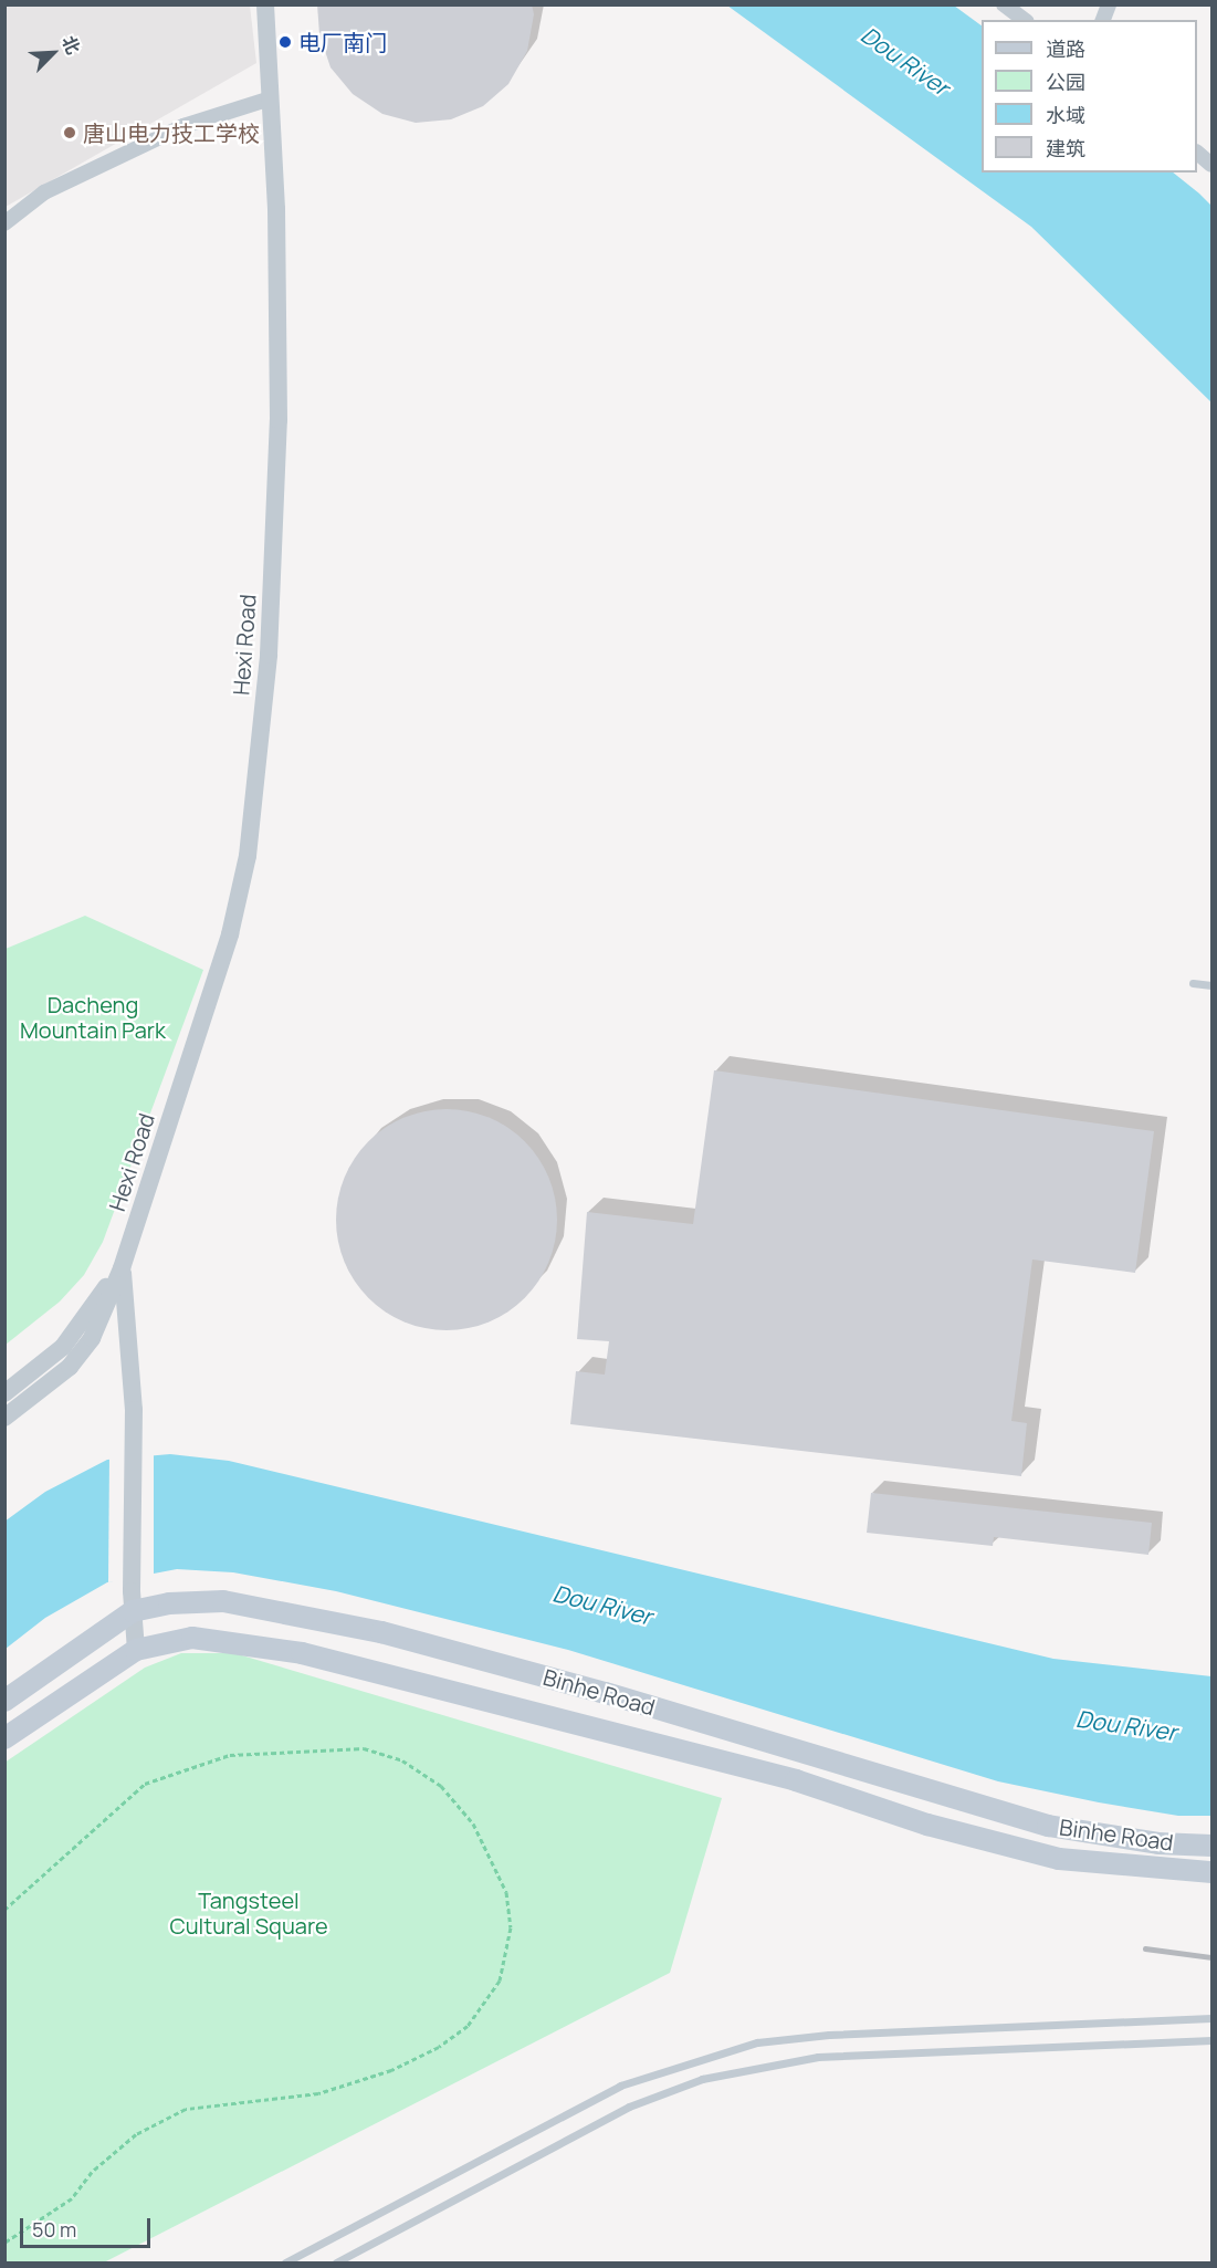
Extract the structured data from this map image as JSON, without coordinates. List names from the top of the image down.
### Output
{
  "streets": {
    "main road": ["Binhe Road"],
    "street": ["Hexi Road"]
  },
  "water": ["Dou River"],
  "parks": ["Dacheng Mountain Park", "Tangsteel Cultural Square"],
  "places": ["电厂南门", "唐山电力技工学校"],
  "legend": [
    "道路",
    "公园",
    "水域",
    "建筑"
  ],
  "scale_bar": "50 m",
  "north": "top right"
}
